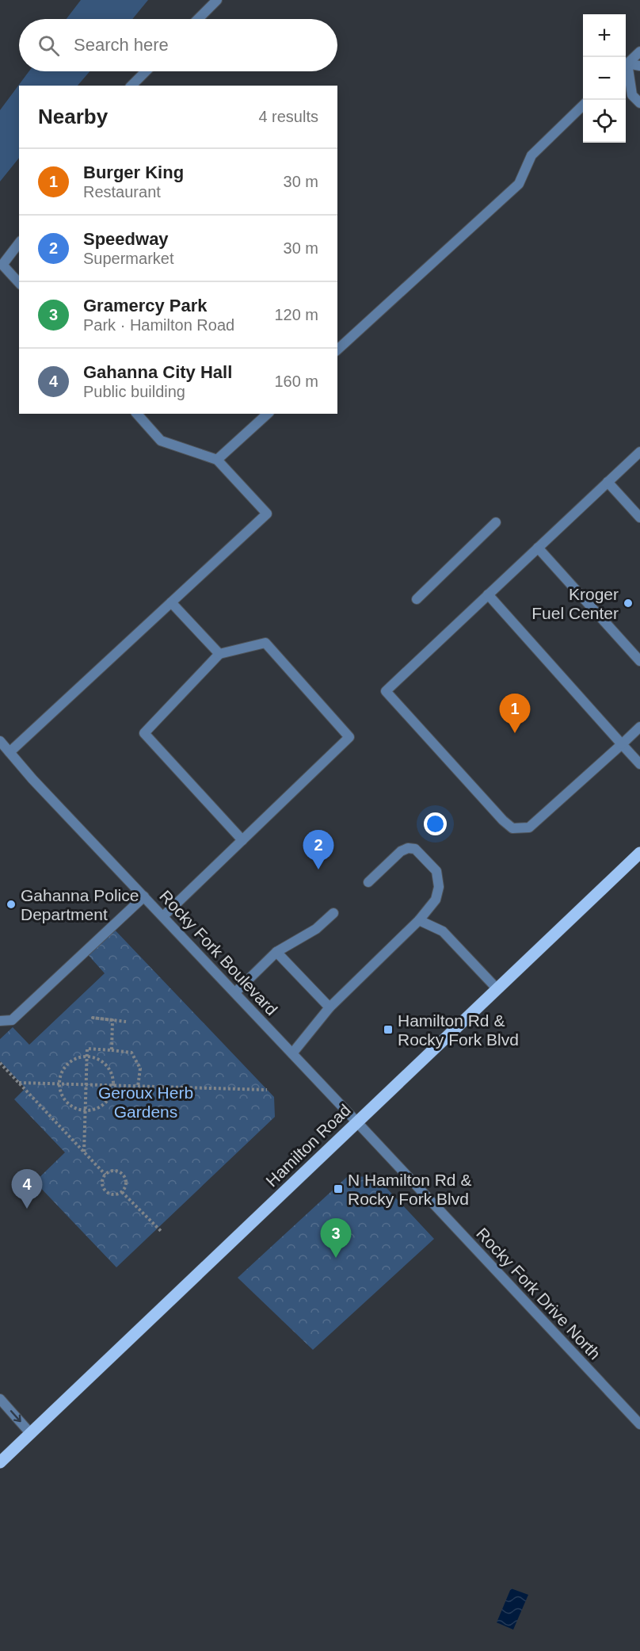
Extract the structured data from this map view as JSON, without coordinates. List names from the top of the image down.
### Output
{
  "streets": {
    "main road": ["Hamilton Road"],
    "street": ["Rocky Fork Boulevard", "Rocky Fork Drive North"]
  },
  "crossings": [
    ["Rocky Fork Boulevard", "Hamilton Road"],
    ["Rocky Fork Boulevard", "Rocky Fork Drive North"],
    ["Hamilton Road", "Rocky Fork Drive North"]
  ],
  "parks": ["Geroux Herb Gardens"],
  "places": {
    "other": ["Kroger Fuel Center", "Gahanna Police Department"],
    "transit": ["Hamilton Rd & Rocky Fork Blvd", "N Hamilton Rd & Rocky Fork Blvd"]
  },
  "page": {
    "map_buttons": ["+", "−"],
    "search": "Search here",
    "heading": ["Nearby", "4 results"],
    "list": [
      {
        "mark": "1",
        "name": "Burger King",
        "note": "Restaurant",
        "value": "30 m"
      },
      {
        "mark": "2",
        "name": "Speedway",
        "note": "Supermarket",
        "value": "30 m"
      },
      {
        "mark": "3",
        "name": "Gramercy Park",
        "note": "Park · Hamilton Road",
        "value": "120 m"
      },
      {
        "mark": "4",
        "name": "Gahanna City Hall",
        "note": "Public building",
        "value": "160 m"
      }
    ],
    "pins": [
      "1",
      "2",
      "4",
      "3"
    ]
  }
}
